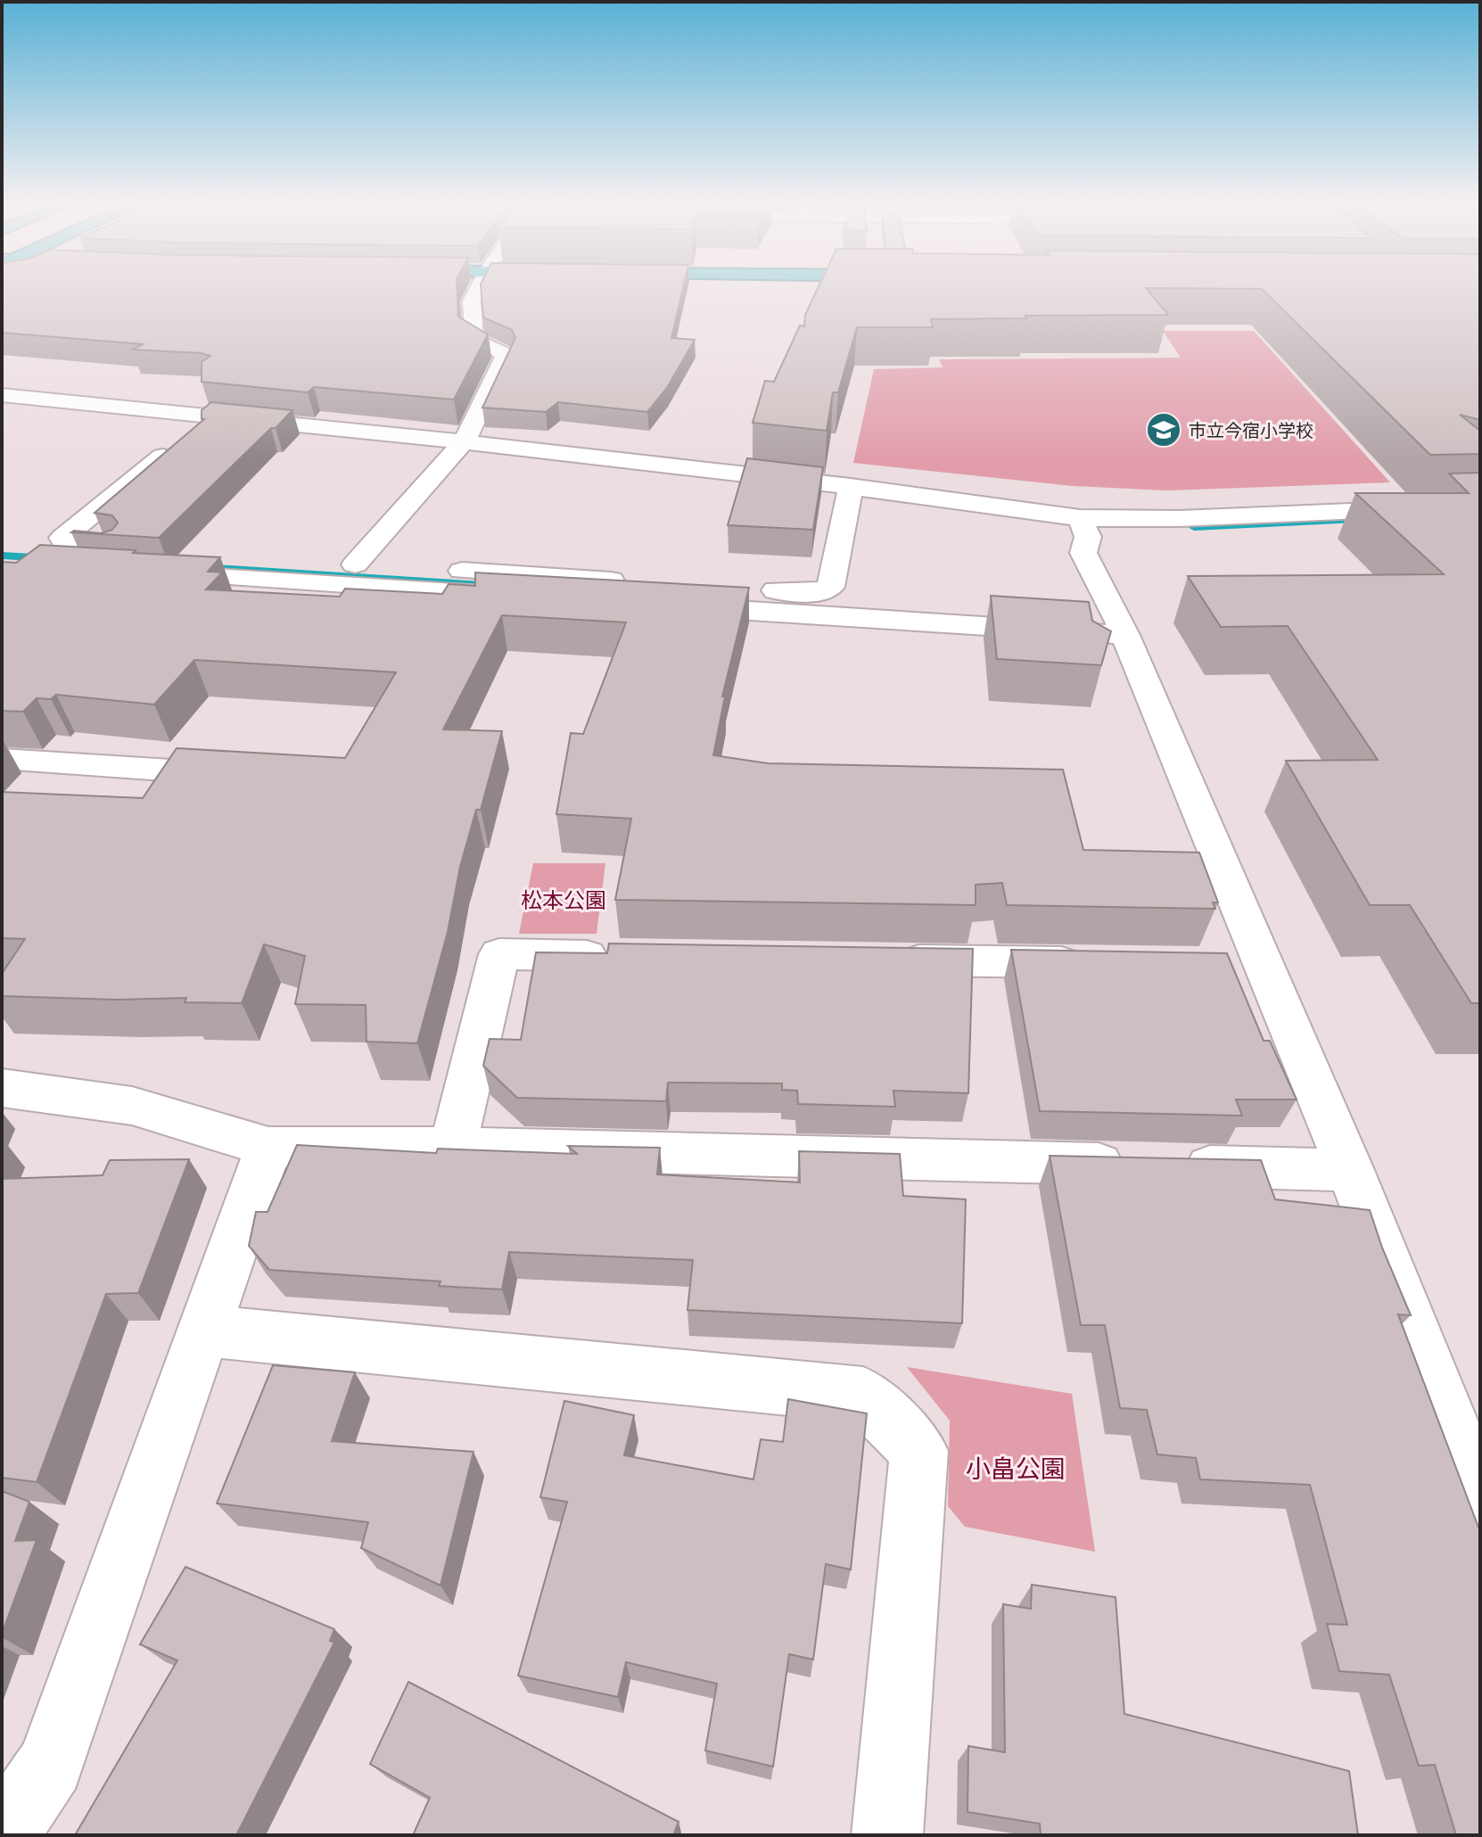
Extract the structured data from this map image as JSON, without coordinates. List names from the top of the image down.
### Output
{
  "parks": ["松本公園", "小畠公園"],
  "places": {
    "school or university": ["市立今宿小学校"]
  }
}
